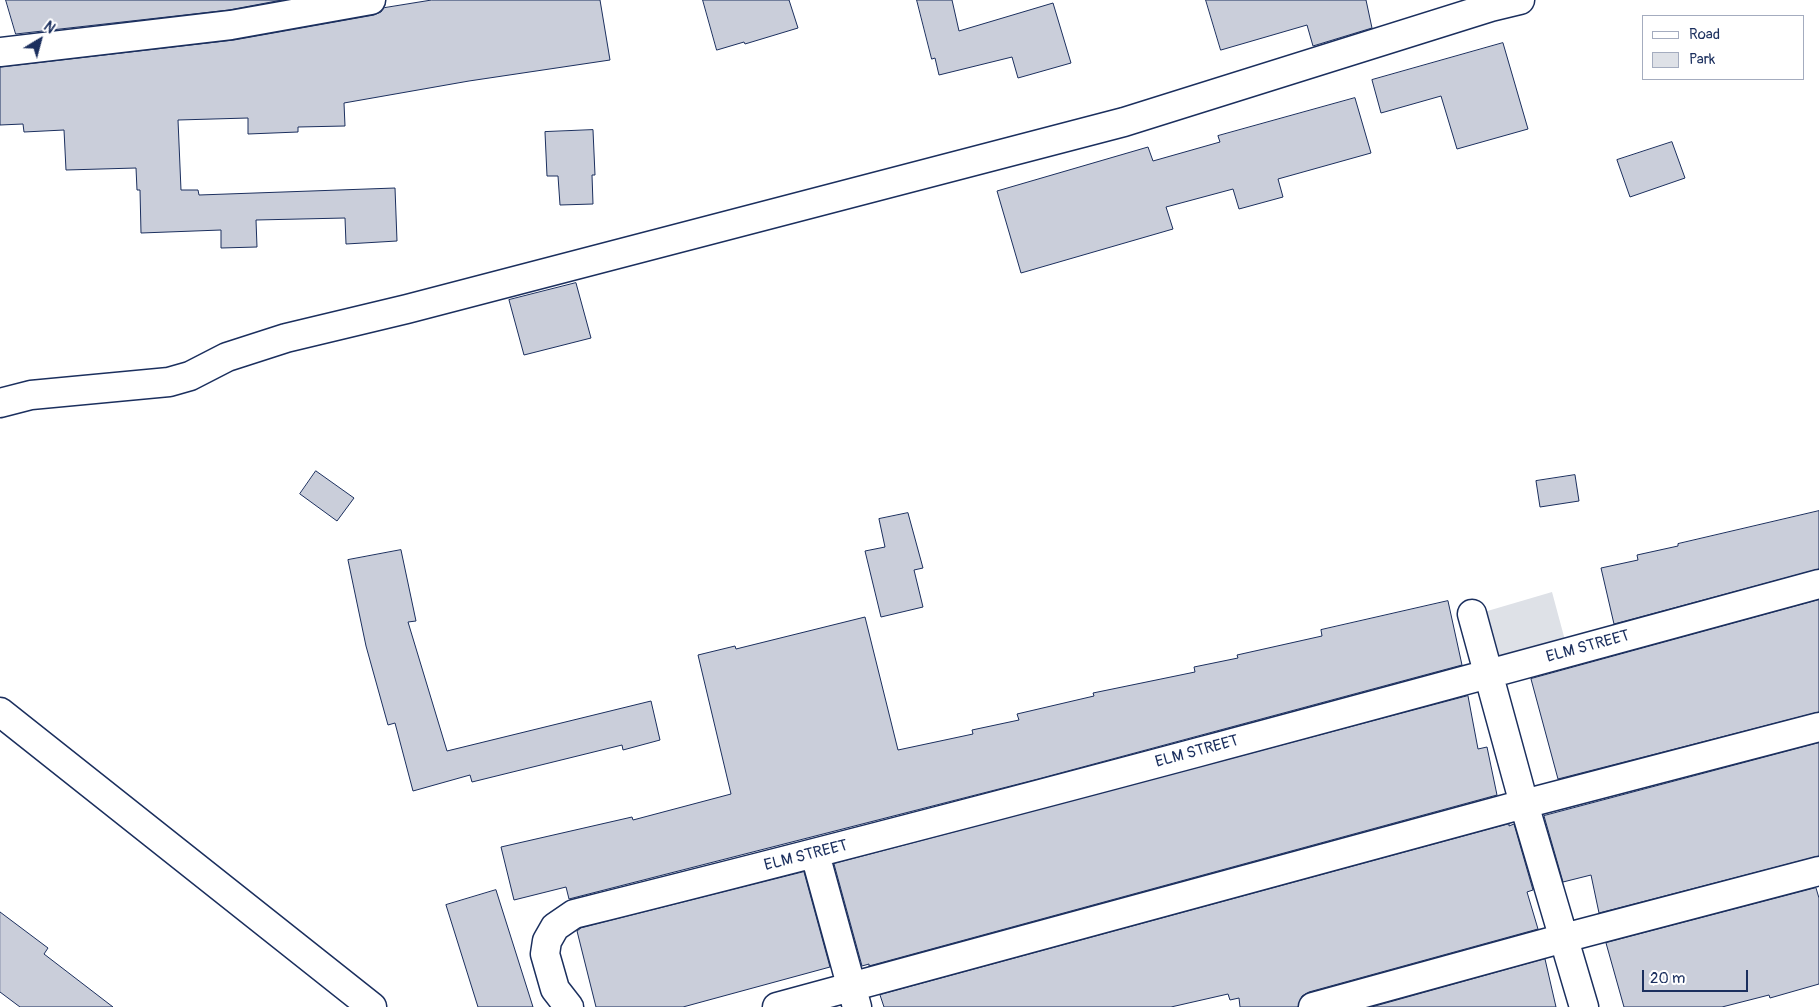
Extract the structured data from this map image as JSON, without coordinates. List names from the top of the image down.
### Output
{
  "streets": {
    "street": ["ELM STREET"]
  },
  "legend": ["Road", "Park"],
  "scale_bar": "20 m",
  "north": "top right"
}
